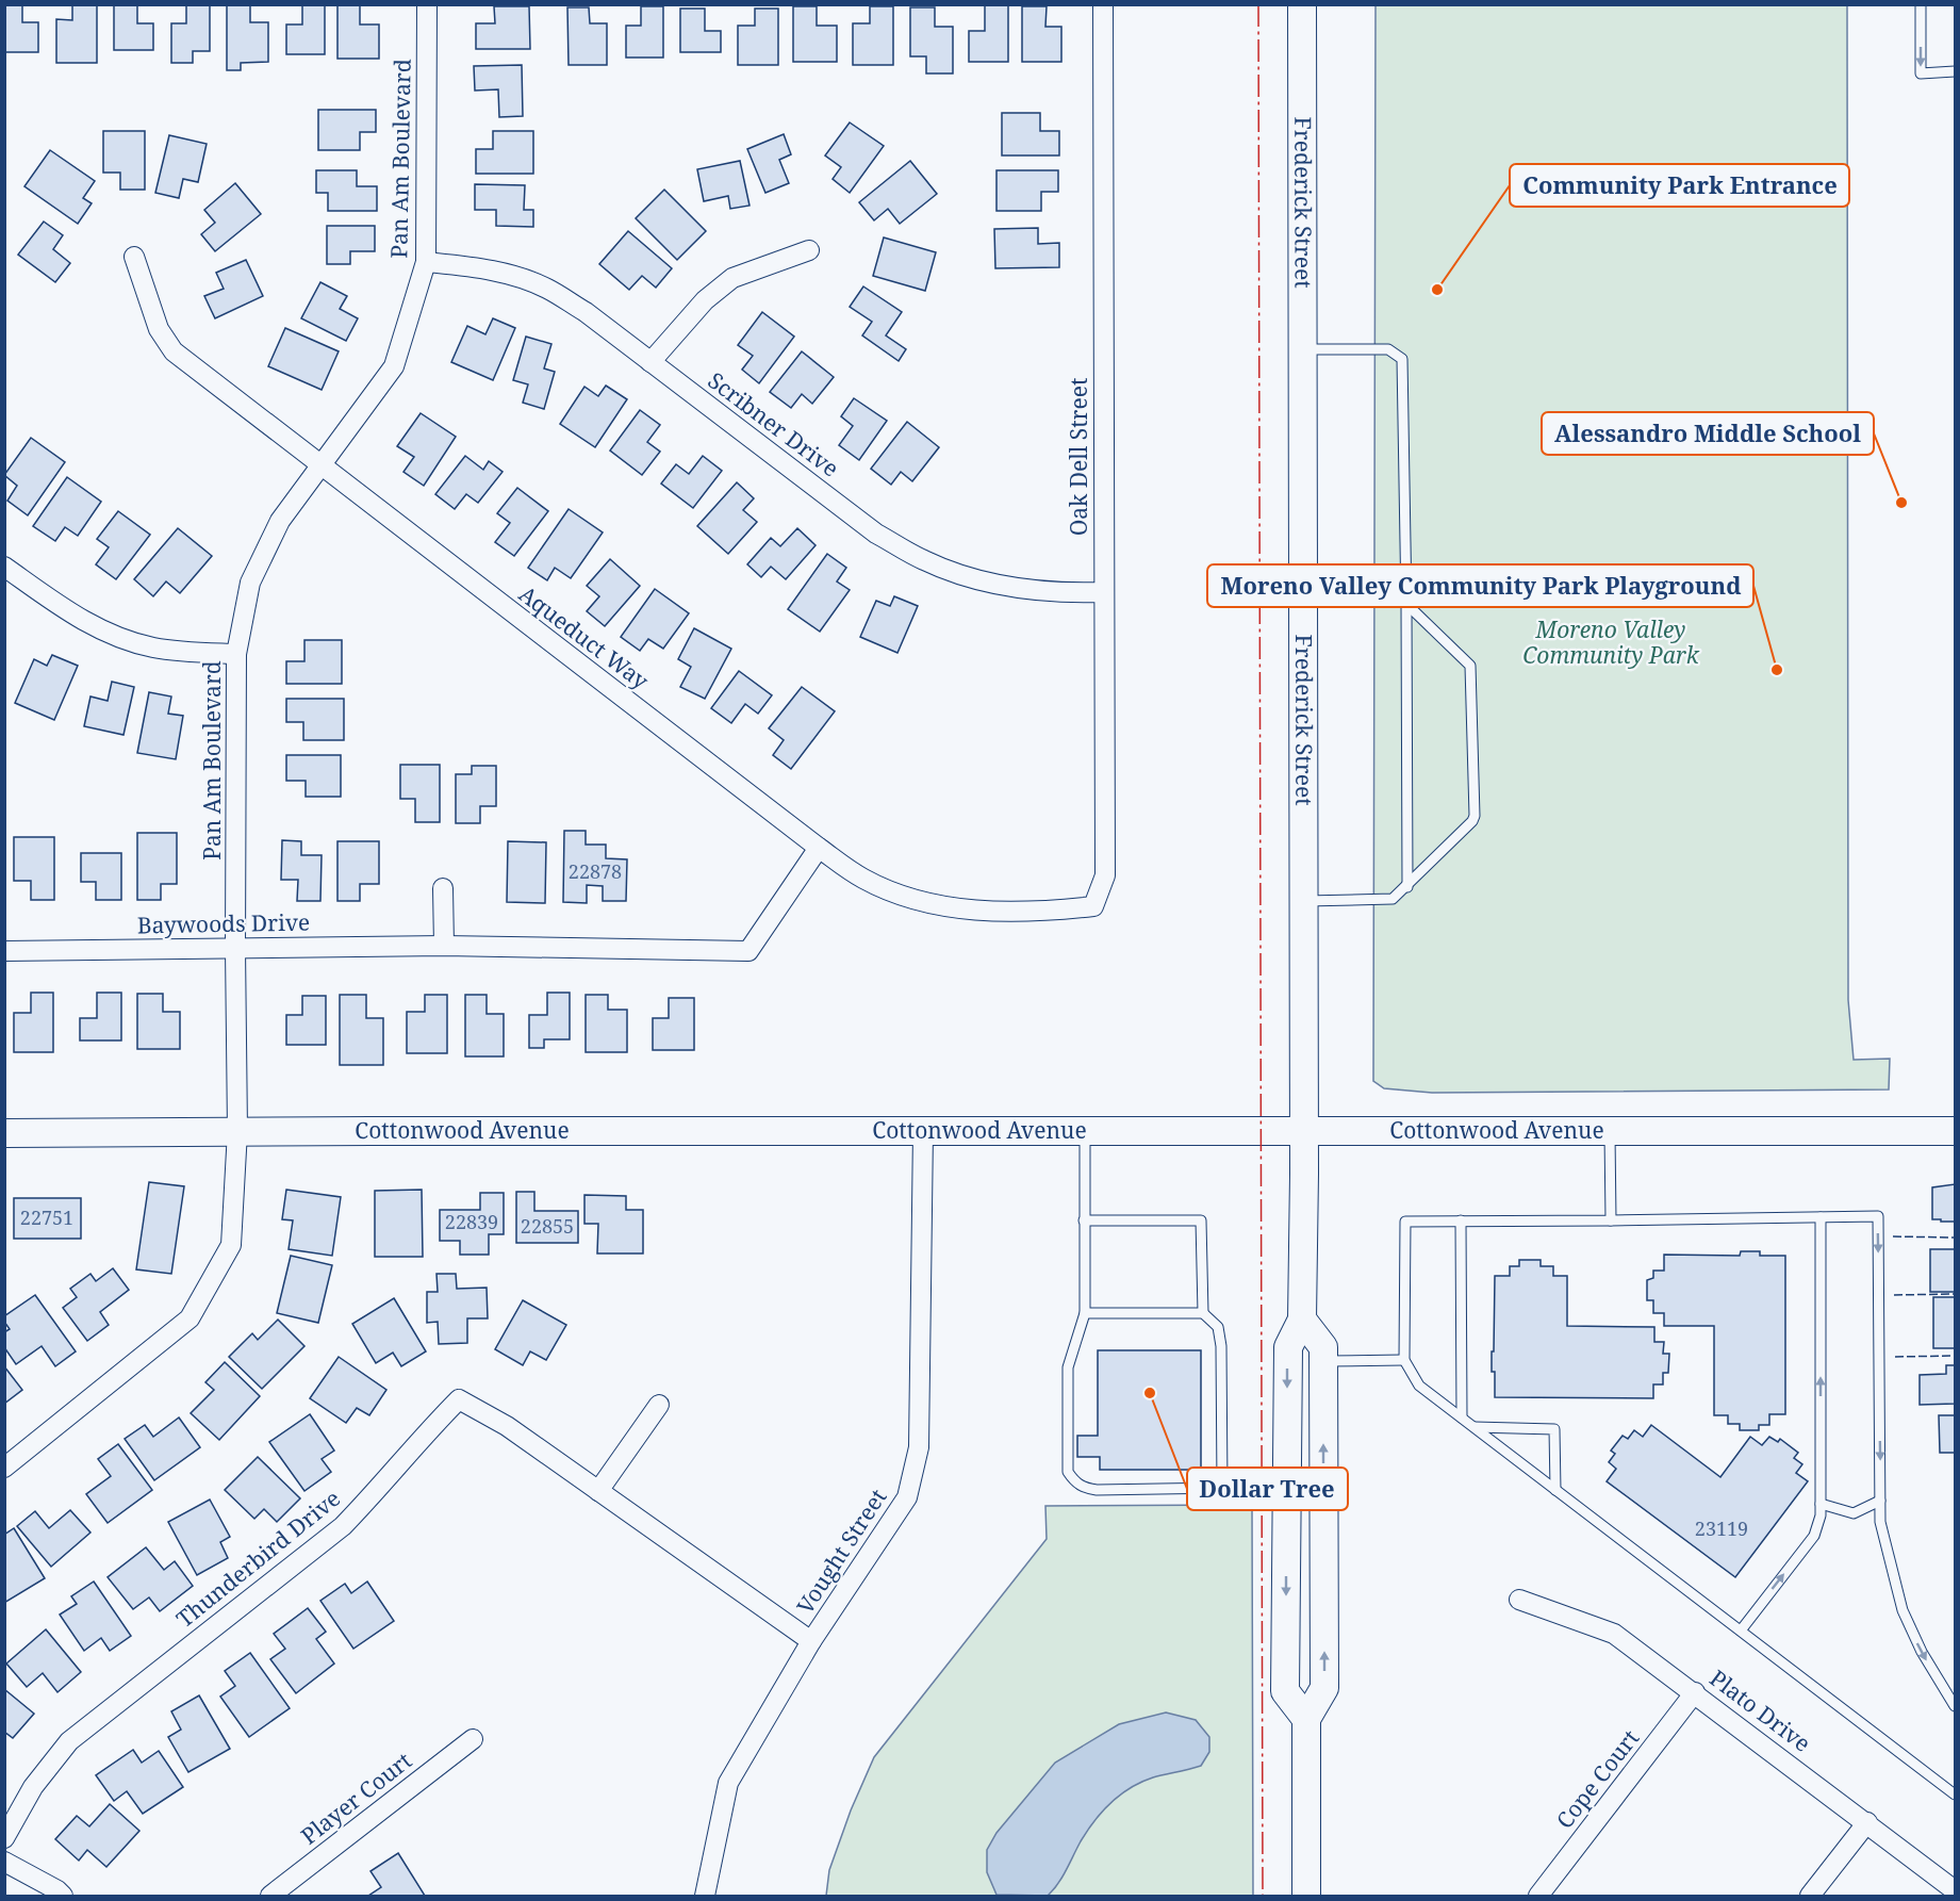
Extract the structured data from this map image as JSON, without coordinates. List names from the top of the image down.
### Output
{
  "streets": {
    "main road": ["Frederick Street", "Cottonwood Avenue"],
    "street": [
      "Pan Am Boulevard",
      "Scribner Drive",
      "Oak Dell Street",
      "Aqueduct Way",
      "Baywoods Drive",
      "Vought Street",
      "Thunderbird Drive",
      "Plato Drive",
      "Cope Court",
      "Player Court"
    ]
  },
  "crossings": [
    ["Pan Am Boulevard", "Scribner Drive"],
    ["Pan Am Boulevard", "Aqueduct Way"],
    ["Pan Am Boulevard", "Baywoods Drive"],
    ["Pan Am Boulevard", "Cottonwood Avenue"],
    ["Frederick Street", "Cottonwood Avenue"],
    ["Scribner Drive", "Oak Dell Street"],
    ["Oak Dell Street", "Aqueduct Way"],
    ["Aqueduct Way", "Baywoods Drive"],
    ["Cottonwood Avenue", "Vought Street"],
    ["Vought Street", "Thunderbird Drive"],
    ["Plato Drive", "Cope Court"]
  ],
  "parks": ["Moreno Valley Community Park"],
  "places": [
    "Community Park Entrance",
    "Alessandro Middle School",
    "Moreno Valley Community Park Playground",
    "Dollar Tree"
  ],
  "house_numbers": [
    "22878",
    "22751",
    "22839",
    "22855",
    "23119"
  ]
}
